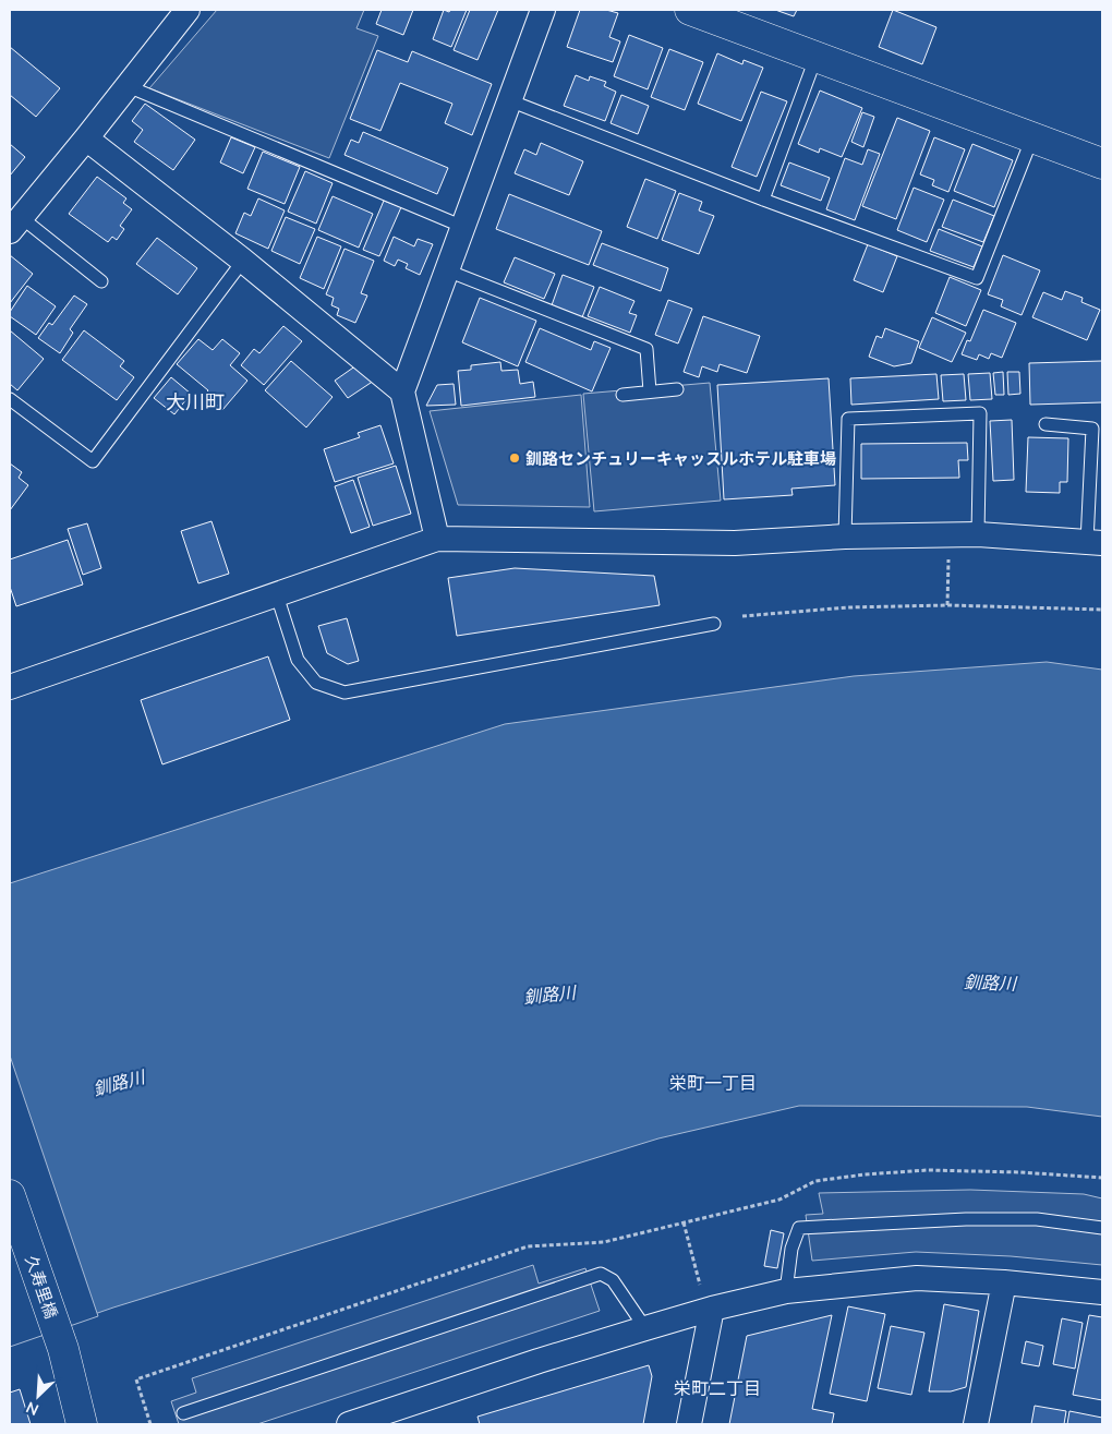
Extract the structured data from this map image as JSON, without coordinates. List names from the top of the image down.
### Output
{
  "streets": {
    "street": ["久寿里橋"]
  },
  "districts": ["大川町", "栄町一丁目", "栄町二丁目"],
  "water": ["釧路川"],
  "places": ["釧路センチュリーキャッスルホテル駐車場"],
  "north": "bottom left"
}
